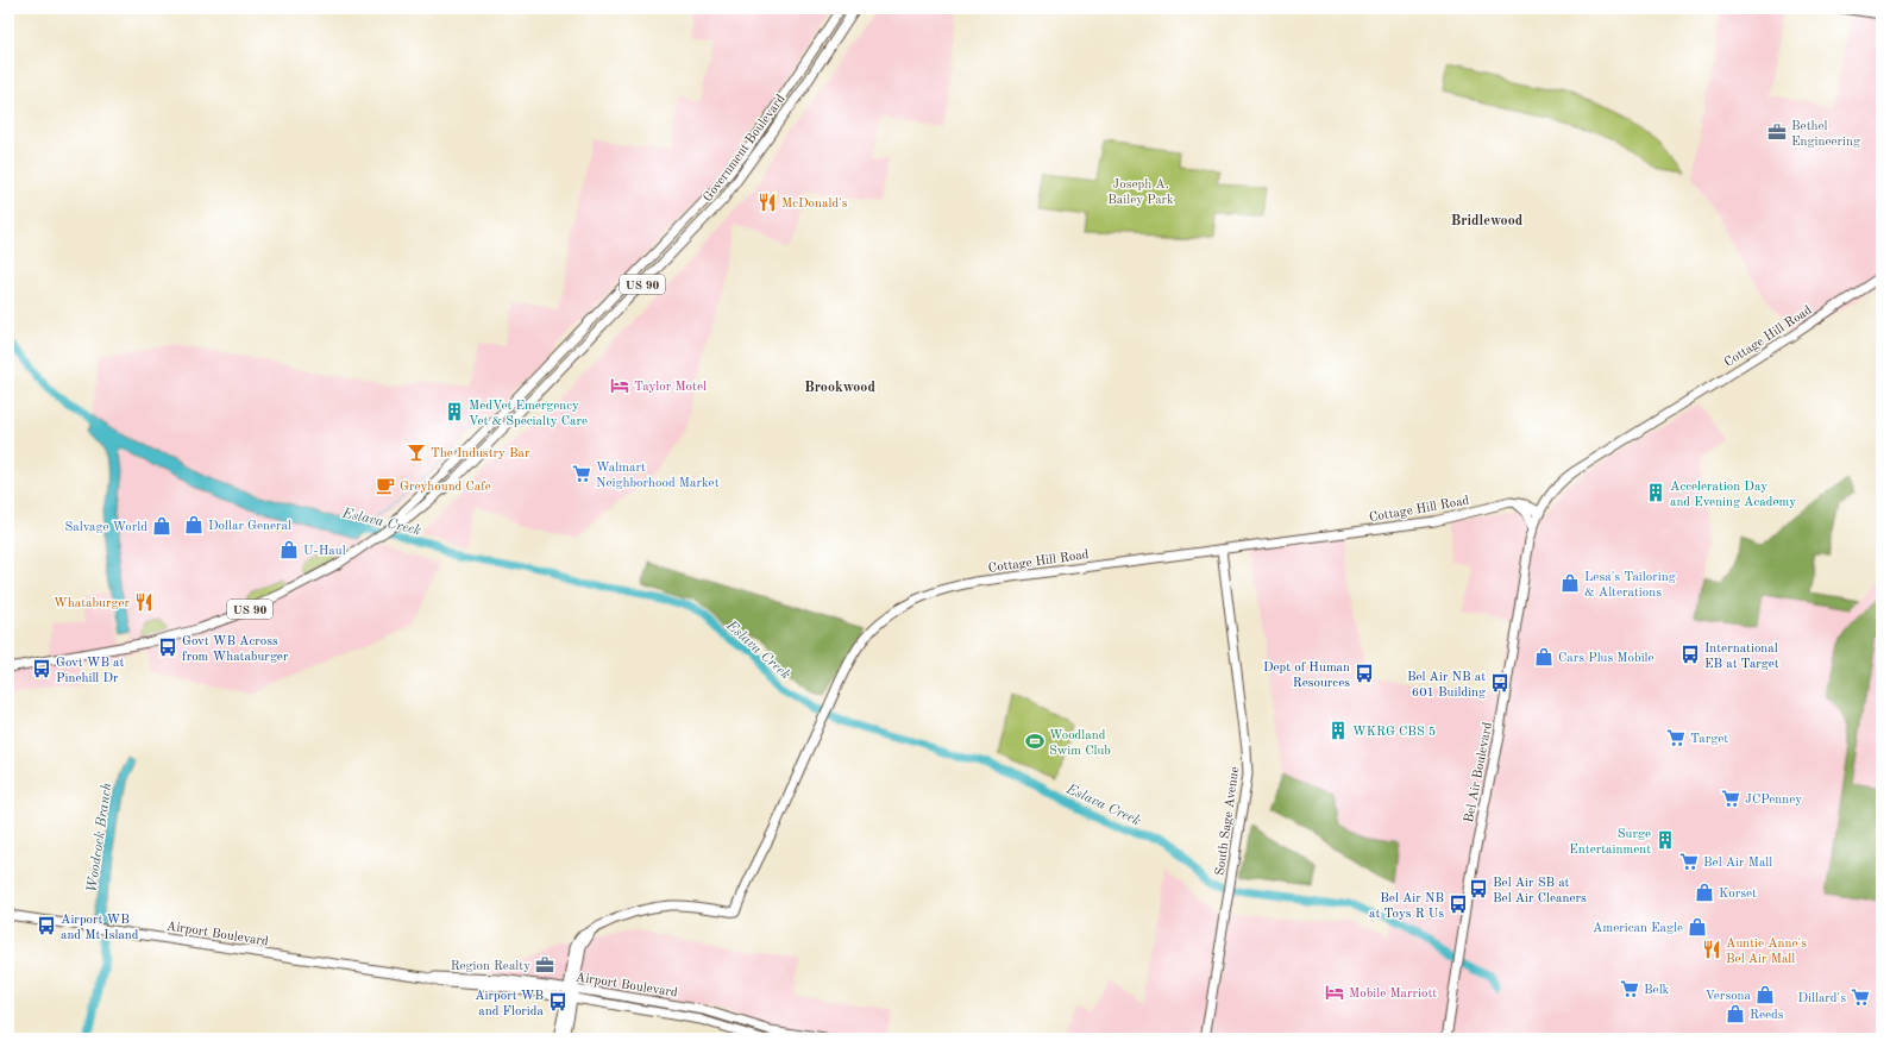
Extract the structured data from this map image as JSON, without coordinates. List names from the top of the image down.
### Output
{
  "streets": {
    "main road": [
      "Government Boulevard",
      "US 90",
      "Cottage Hill Road",
      "Bel Air Boulevard",
      "South Sage Avenue",
      "Airport Boulevard"
    ]
  },
  "crossings": [
    ["Cottage Hill Road", "Bel Air Boulevard"],
    ["Cottage Hill Road", "South Sage Avenue"]
  ],
  "districts": ["Bridlewood", "Brookwood"],
  "water": ["Eslava Creek", "Woodcock Branch"],
  "parks": ["Joseph A. Bailey Park"],
  "places": {
    "office": ["Bethel Engineering", "Region Realty"],
    "restaurant": ["McDonald's", "Whataburger", "Auntie Anne's Bel Air Mall"],
    "hotel": ["Taylor Motel", "Mobile Marriott"],
    "building": [
      "MedVet Emergency Vet & Specialty Care",
      "Acceleration Day and Evening Academy",
      "WKRG CBS 5",
      "Surge Entertainment"
    ],
    "bar": ["The Industry Bar"],
    "supermarket": [
      "Walmart Neighborhood Market",
      "Target",
      "JCPenney",
      "Bel Air Mall",
      "Belk",
      "Dillard's"
    ],
    "cafe": ["Greyhound Cafe"],
    "shop": [
      "Dollar General",
      "Salvage World",
      "U-Haul",
      "Lesa's Tailoring & Alterations",
      "Cars Plus Mobile",
      "Korset",
      "American Eagle",
      "Versona",
      "Reeds"
    ],
    "bus stop": [
      "Govt WB Across from Whataburger",
      "International EB at Target",
      "Govt WB at Pinehill Dr",
      "Dept of Human Resources",
      "Bel Air NB at 601 Building",
      "Bel Air SB at Bel Air Cleaners",
      "Bel Air NB at Toys R Us",
      "Airport WB and Mt Island",
      "Airport WB and Florida"
    ],
    "sports": ["Woodland Swim Club"]
  }
}
